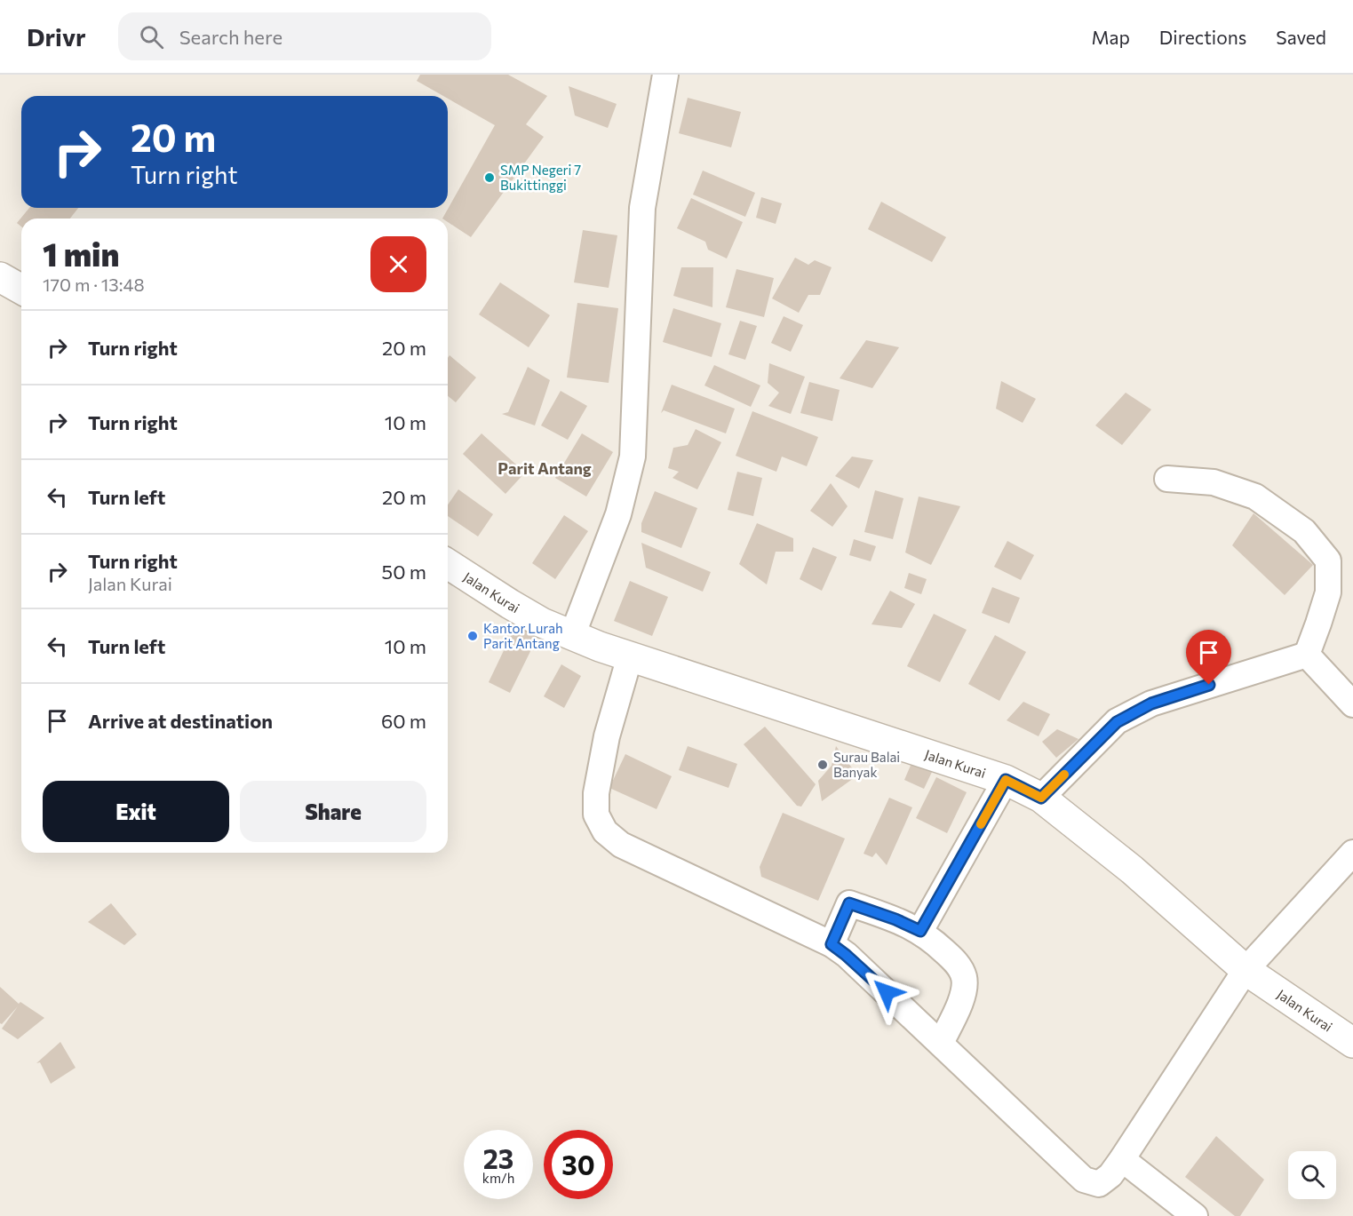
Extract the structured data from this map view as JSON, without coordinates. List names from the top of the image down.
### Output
{
  "streets": {
    "street": ["Jalan Kurai"]
  },
  "districts": ["Parit Antang"],
  "places": ["SMP Negeri 7 Bukittinggi", "Kantor Lurah Parit Antang", "Surau Balai Banyak"],
  "page": {
    "header": "Drivr",
    "search": "Search here",
    "nav": ["Map", "Directions", "Saved"],
    "turn": ["20 m", "Turn right"],
    "heading": ["1 min", "170 m · 13:48"],
    "list": [
      {
        "name": "Turn right",
        "value": "20 m"
      },
      {
        "name": "Turn right",
        "value": "10 m"
      },
      {
        "name": "Turn left",
        "value": "20 m"
      },
      {
        "name": "Turn right",
        "note": "Jalan Kurai",
        "value": "50 m"
      },
      {
        "name": "Turn left",
        "value": "10 m"
      },
      {
        "name": "Arrive at destination",
        "value": "60 m"
      }
    ],
    "buttons": ["Exit", "Share"],
    "speed": "23 km/h",
    "limit": "30"
  }
}
